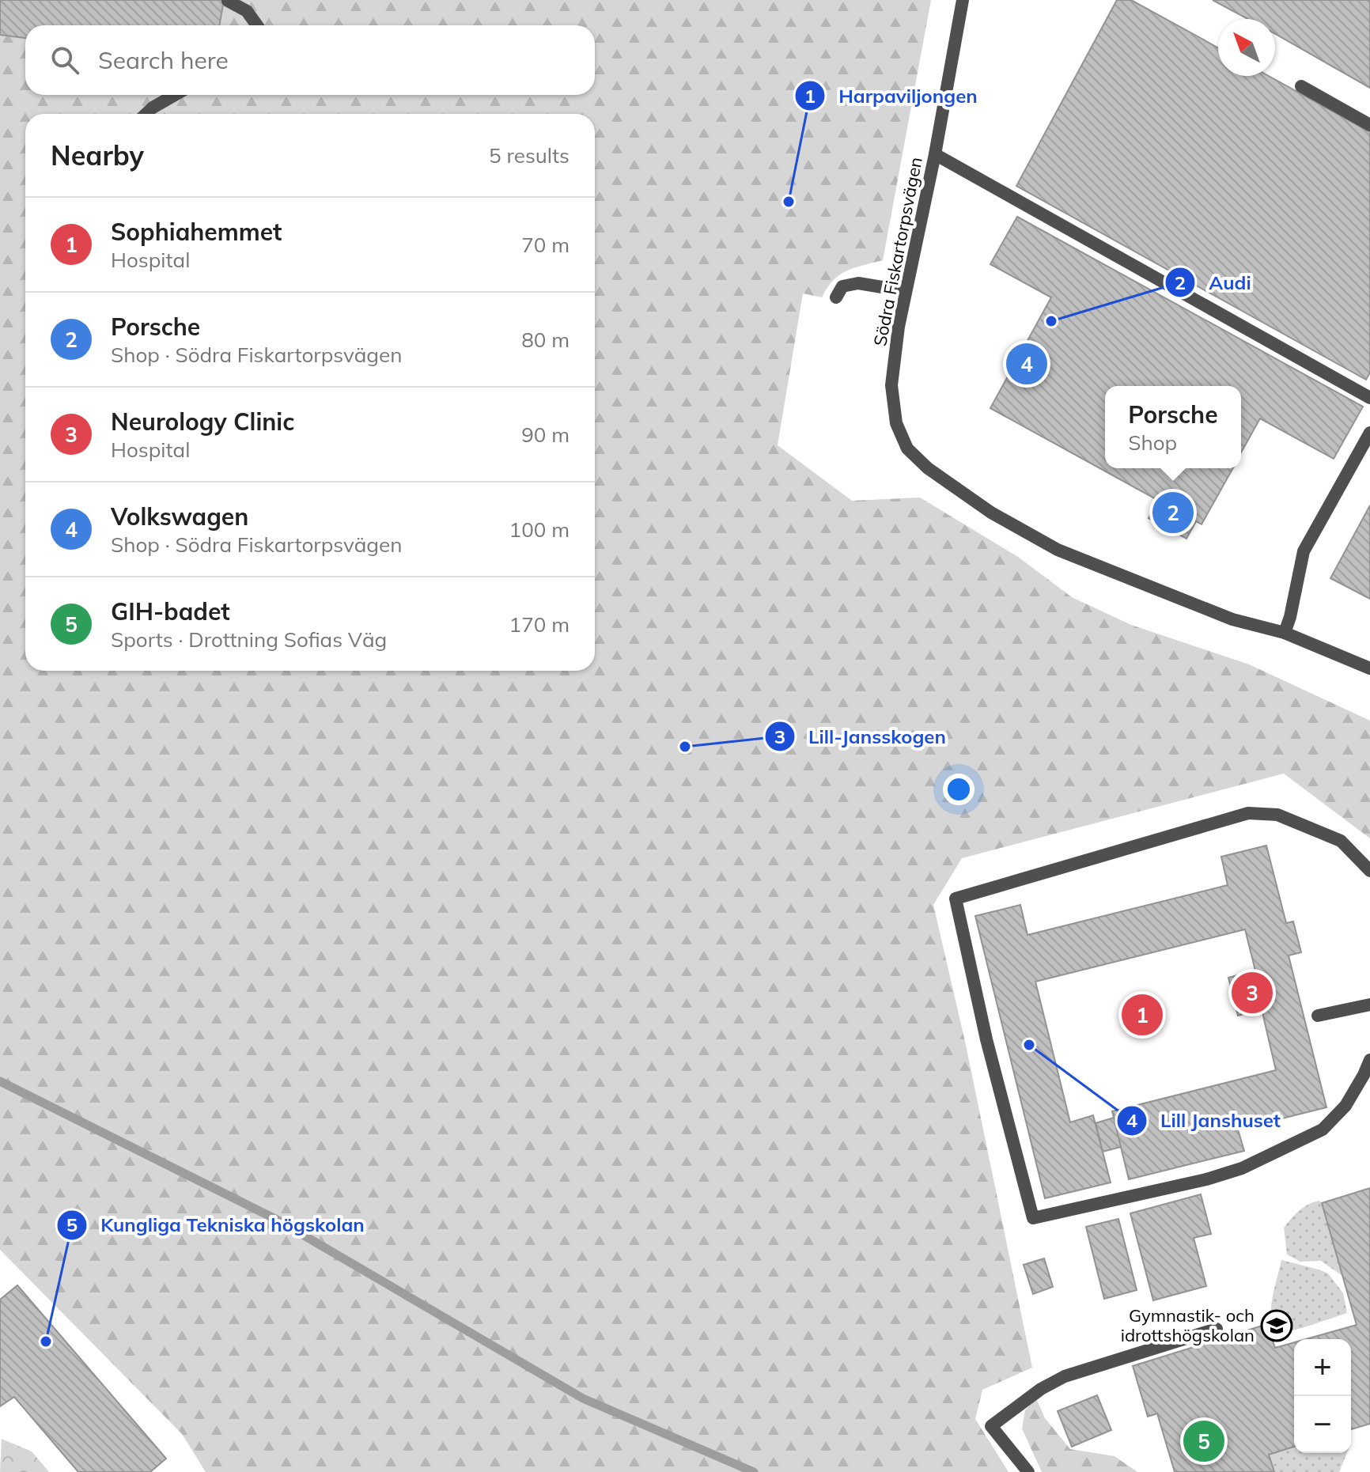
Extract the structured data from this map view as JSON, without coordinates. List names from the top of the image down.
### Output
{
  "streets": {
    "street": ["Södra Fiskartorpsvägen"]
  },
  "places": {
    "other": [
      "Harpaviljongen",
      "Audi",
      "Lill-Jansskogen",
      "Lill Janshuset",
      "Kungliga Tekniska högskolan"
    ],
    "school or university": ["Gymnastik- och idrottshögskolan"]
  },
  "north": "top left",
  "page": {
    "search": "Search here",
    "heading": ["Nearby", "5 results"],
    "list": [
      {
        "mark": "1",
        "name": "Sophiahemmet",
        "note": "Hospital",
        "value": "70 m"
      },
      {
        "mark": "2",
        "name": "Porsche",
        "note": "Shop · Södra Fiskartorpsvägen",
        "value": "80 m"
      },
      {
        "mark": "3",
        "name": "Neurology Clinic",
        "note": "Hospital",
        "value": "90 m"
      },
      {
        "mark": "4",
        "name": "Volkswagen",
        "note": "Shop · Södra Fiskartorpsvägen",
        "value": "100 m"
      },
      {
        "mark": "5",
        "name": "GIH-badet",
        "note": "Sports · Drottning Sofias Väg",
        "value": "170 m"
      }
    ],
    "pins": [
      "4",
      "2",
      "3",
      "1",
      "5"
    ],
    "popup": ["Porsche", "Shop"],
    "map_buttons": ["+", "−"]
  }
}
